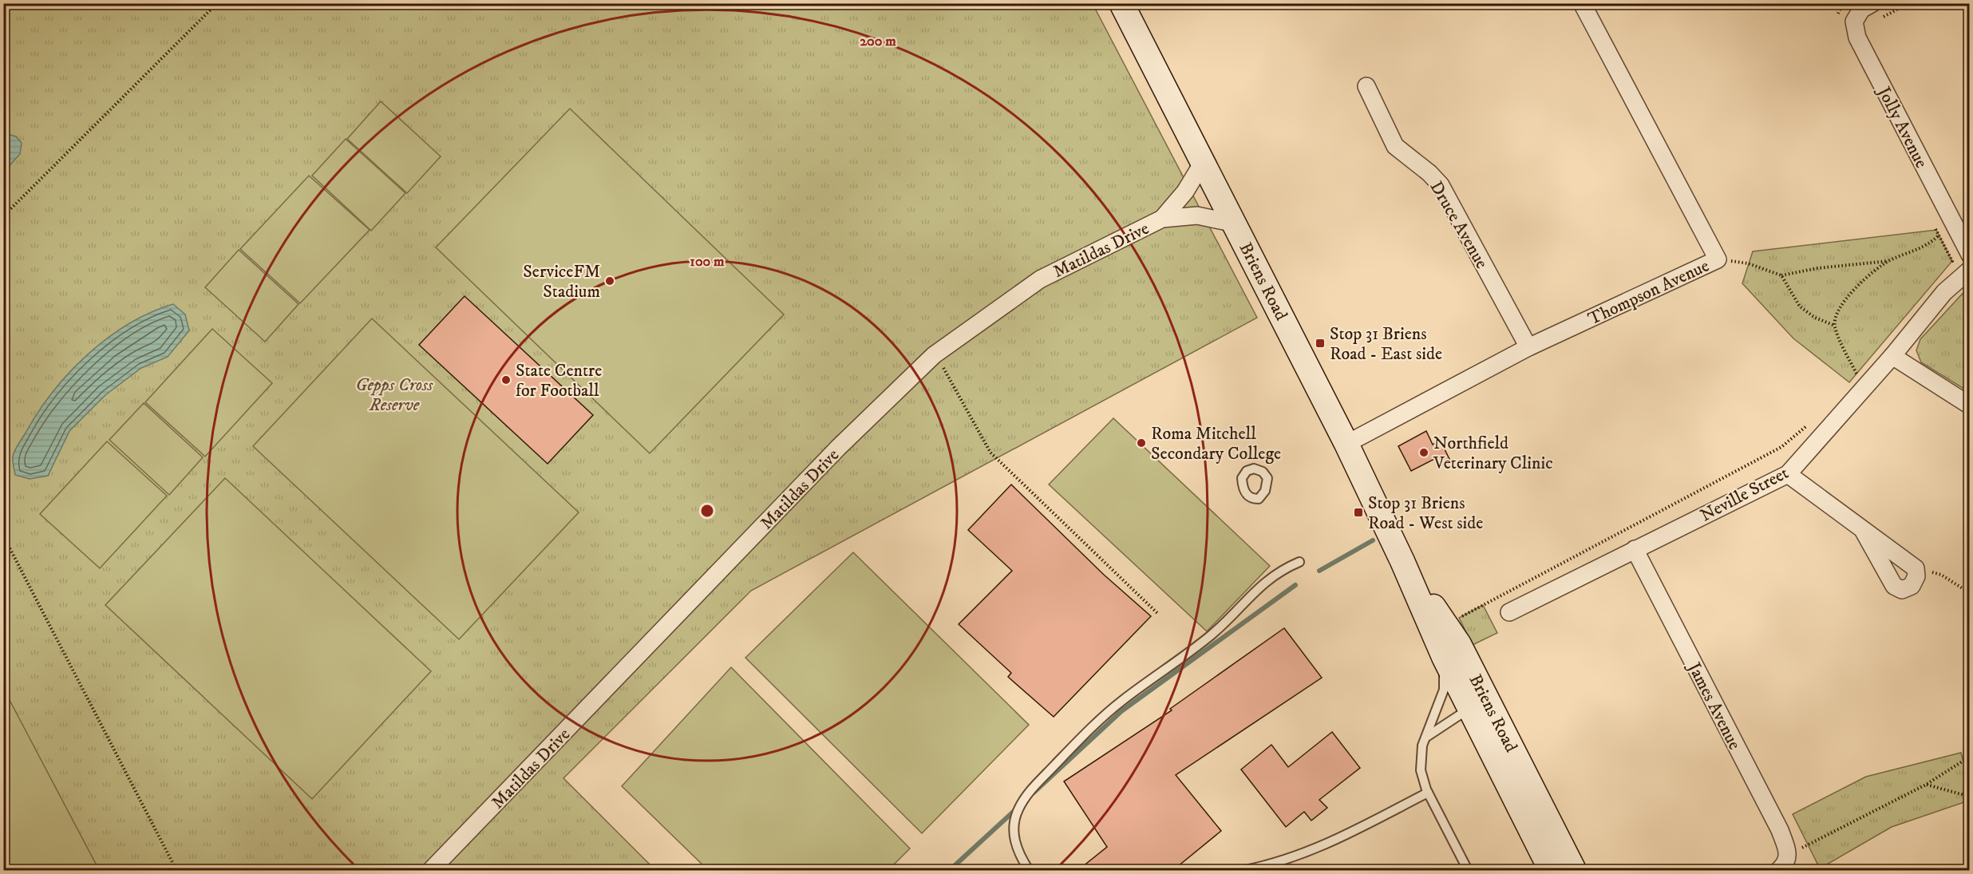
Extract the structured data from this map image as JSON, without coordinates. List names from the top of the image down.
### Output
{
  "streets": {
    "main road": ["Briens Road"],
    "street": [
      "Jolly Avenue",
      "Druce Avenue",
      "Matildas Drive",
      "Thompson Avenue",
      "Neville Street",
      "James Avenue"
    ]
  },
  "crossings": [
    ["Druce Avenue", "Thompson Avenue"],
    ["Matildas Drive", "Briens Road"],
    ["Briens Road", "Thompson Avenue"],
    ["Neville Street", "James Avenue"]
  ],
  "parks": ["Gepps Cross Reserve"],
  "places": {
    "other": [
      "ServiceFM Stadium",
      "State Centre for Football",
      "Roma Mitchell Secondary College",
      "Northfield Veterinary Clinic"
    ],
    "transit": ["Stop 31 Briens Road - East side", "Stop 31 Briens Road - West side"]
  },
  "rings": ["200 m", "100 m"]
}
